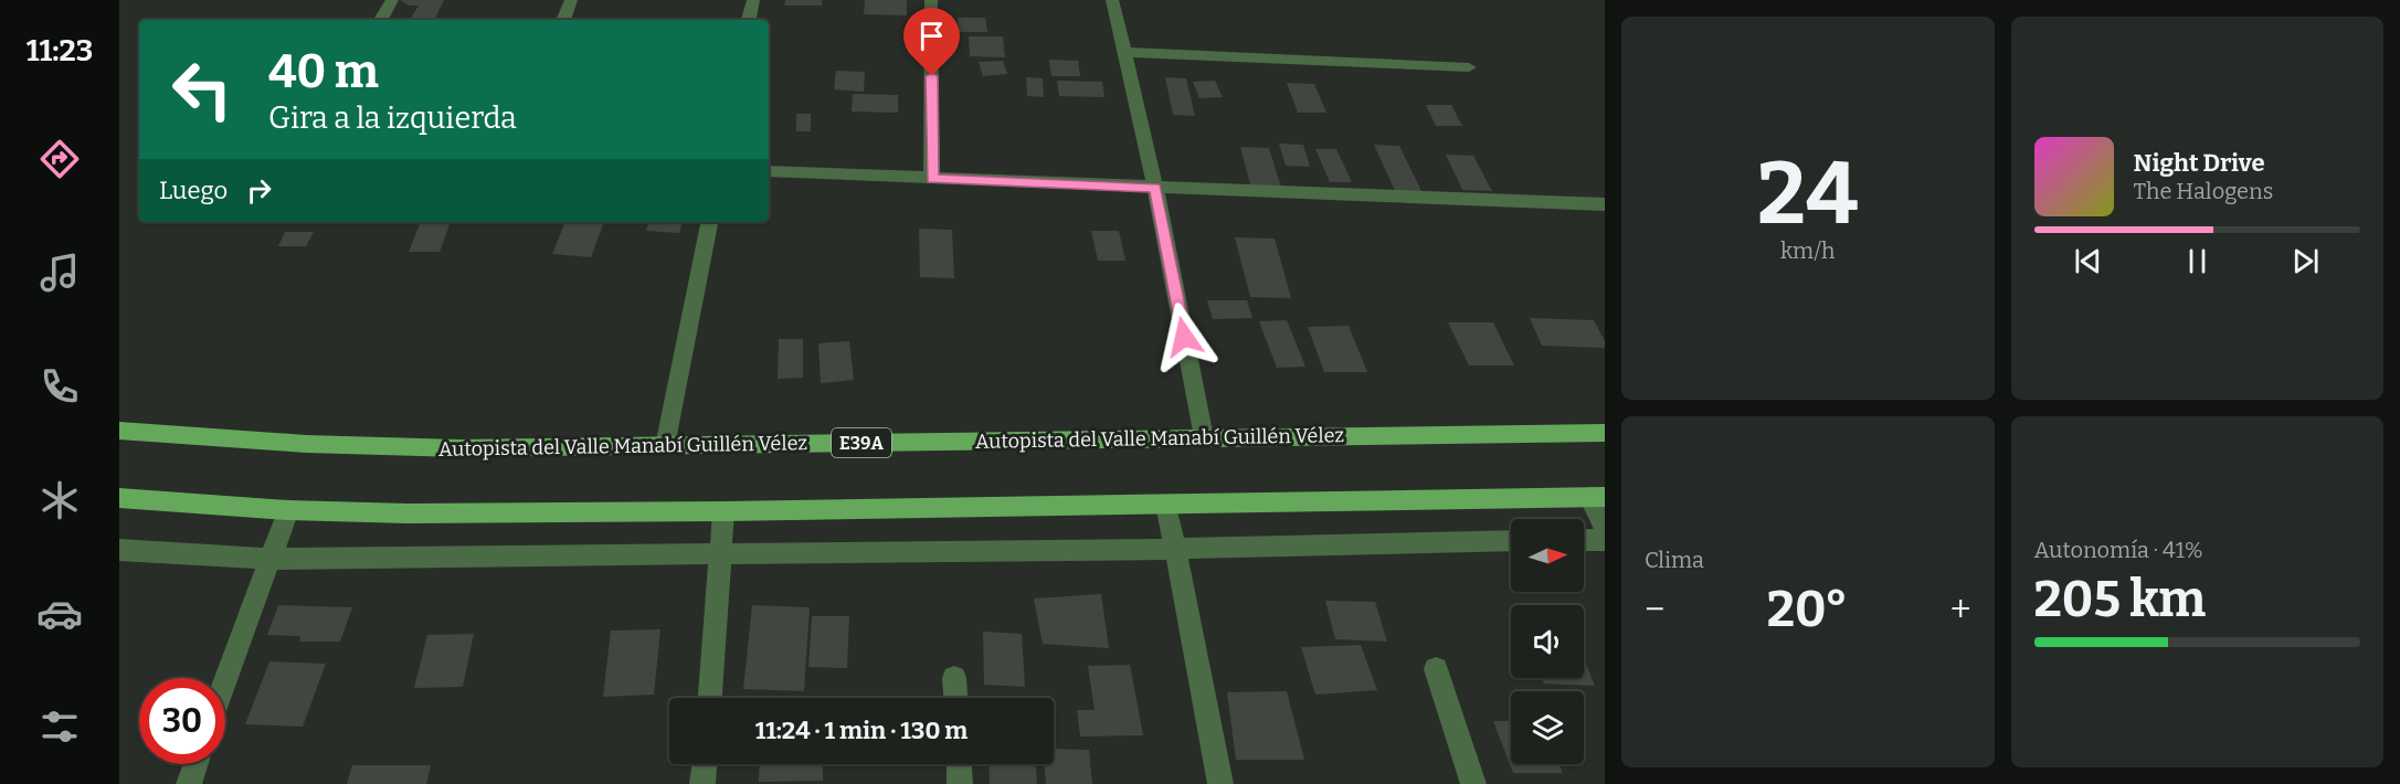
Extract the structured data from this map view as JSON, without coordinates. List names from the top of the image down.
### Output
{
  "streets": {
    "main road": ["Autopista del Valle Manabí Guillén Vélez", "E39A"]
  },
  "north": "right",
  "page": {
    "tabs": "11:23",
    "tile": [
      ["24", "km/h"],
      "Clima",
      ["Autonomía · 41%", "205 km"]
    ],
    "turn": ["40 m", "Gira a la izquierda"],
    "song": ["Night Drive", "The Halogens"],
    "then": "Luego",
    "heat": ["−", "20°", "+"],
    "limit": "30",
    "trip": "11:24 · 1 min · 130 m"
  }
}
